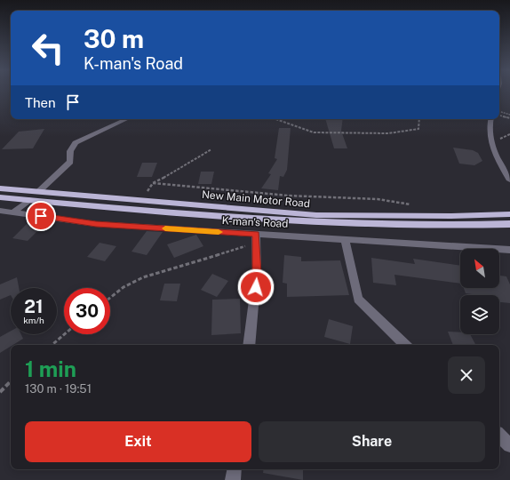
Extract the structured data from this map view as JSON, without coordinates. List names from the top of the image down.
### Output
{
  "streets": {
    "highway": ["New Main Motor Road"],
    "street": ["K-man's Road"]
  },
  "north": "top left",
  "page": {
    "turn": ["30 m", "K-man's Road"],
    "then": "Then",
    "speed": "21 km/h",
    "limit": "30",
    "heading": ["1 min", "130 m · 19:51"],
    "buttons": ["Exit", "Share"]
  }
}
